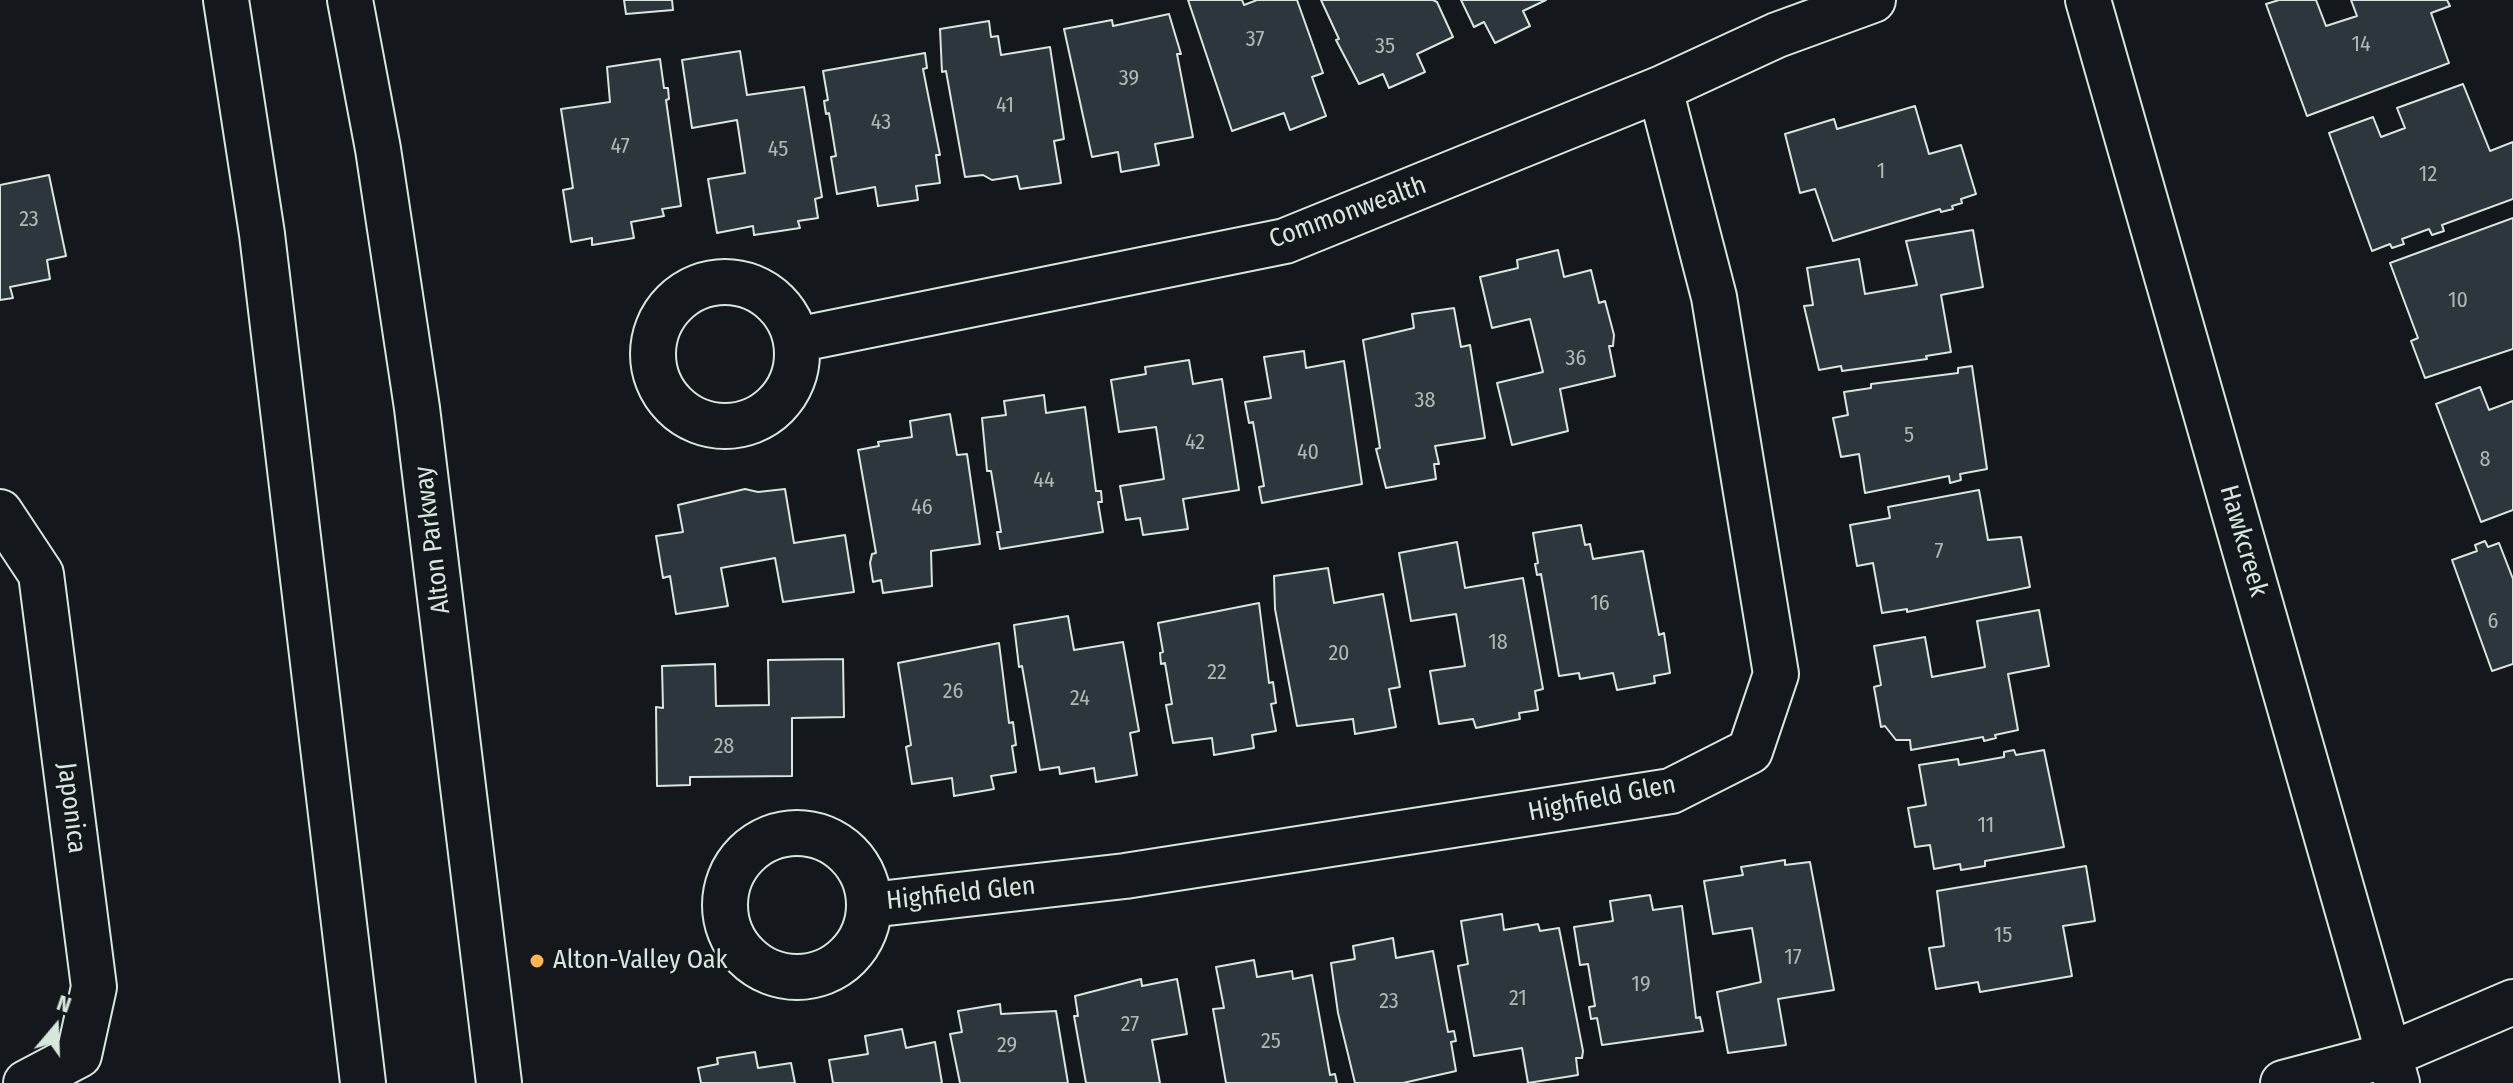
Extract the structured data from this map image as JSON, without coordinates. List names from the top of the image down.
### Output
{
  "streets": {
    "street": [
      "Commonwealth",
      "Alton Parkway",
      "Hawkcreek",
      "Highfield Glen",
      "Japonica"
    ]
  },
  "crossings": [
    ["Commonwealth", "Highfield Glen"]
  ],
  "places": ["Alton-Valley Oak"],
  "house_numbers": [
    "37",
    "14",
    "35",
    "39",
    "41",
    "43",
    "47",
    "45",
    "1",
    "12",
    "23",
    "10",
    "36",
    "38",
    "5",
    "42",
    "40",
    "8",
    "44",
    "46",
    "7",
    "16",
    "6",
    "18",
    "20",
    "22",
    "26",
    "24",
    "28",
    "11",
    "15",
    "17",
    "19",
    "21",
    "23",
    "27",
    "25",
    "29"
  ],
  "north": "top"
}
